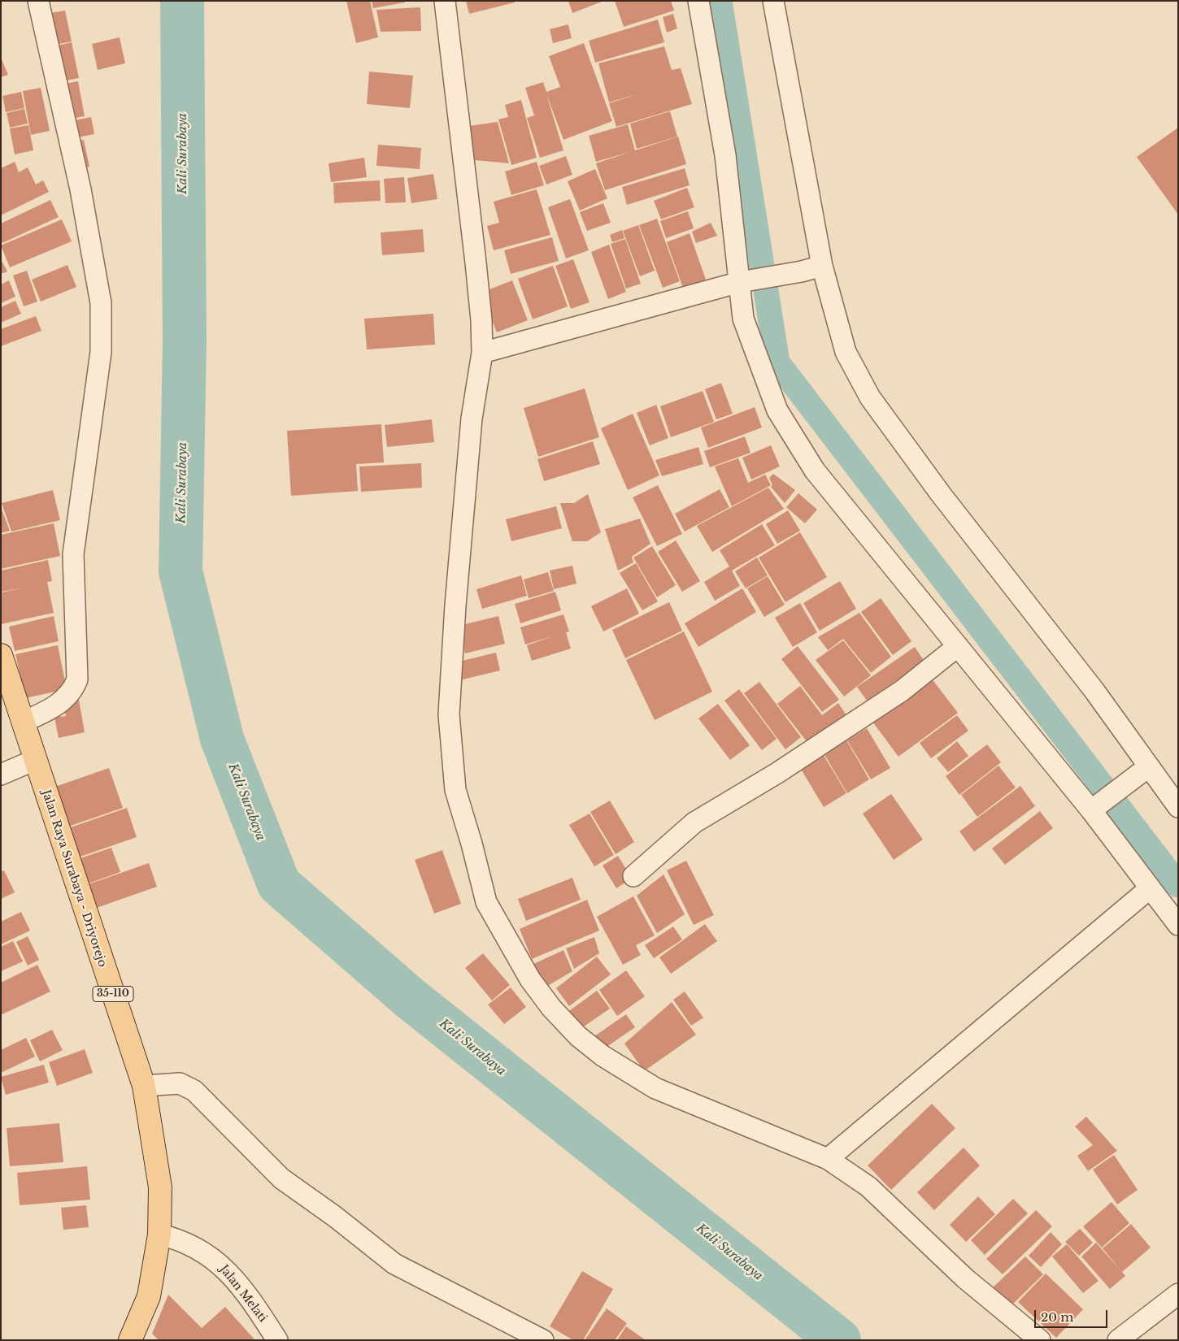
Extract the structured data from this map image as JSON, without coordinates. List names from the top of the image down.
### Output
{
  "streets": {
    "main road": ["Jalan Raya Surabaya - Driyorejo", "35-110"],
    "street": ["Jalan Melati"]
  },
  "crossings": [
    ["Jalan Raya Surabaya - Driyorejo", "Jalan Melati"]
  ],
  "water": ["Kali Surabaya"],
  "scale_bar": "20 m"
}
